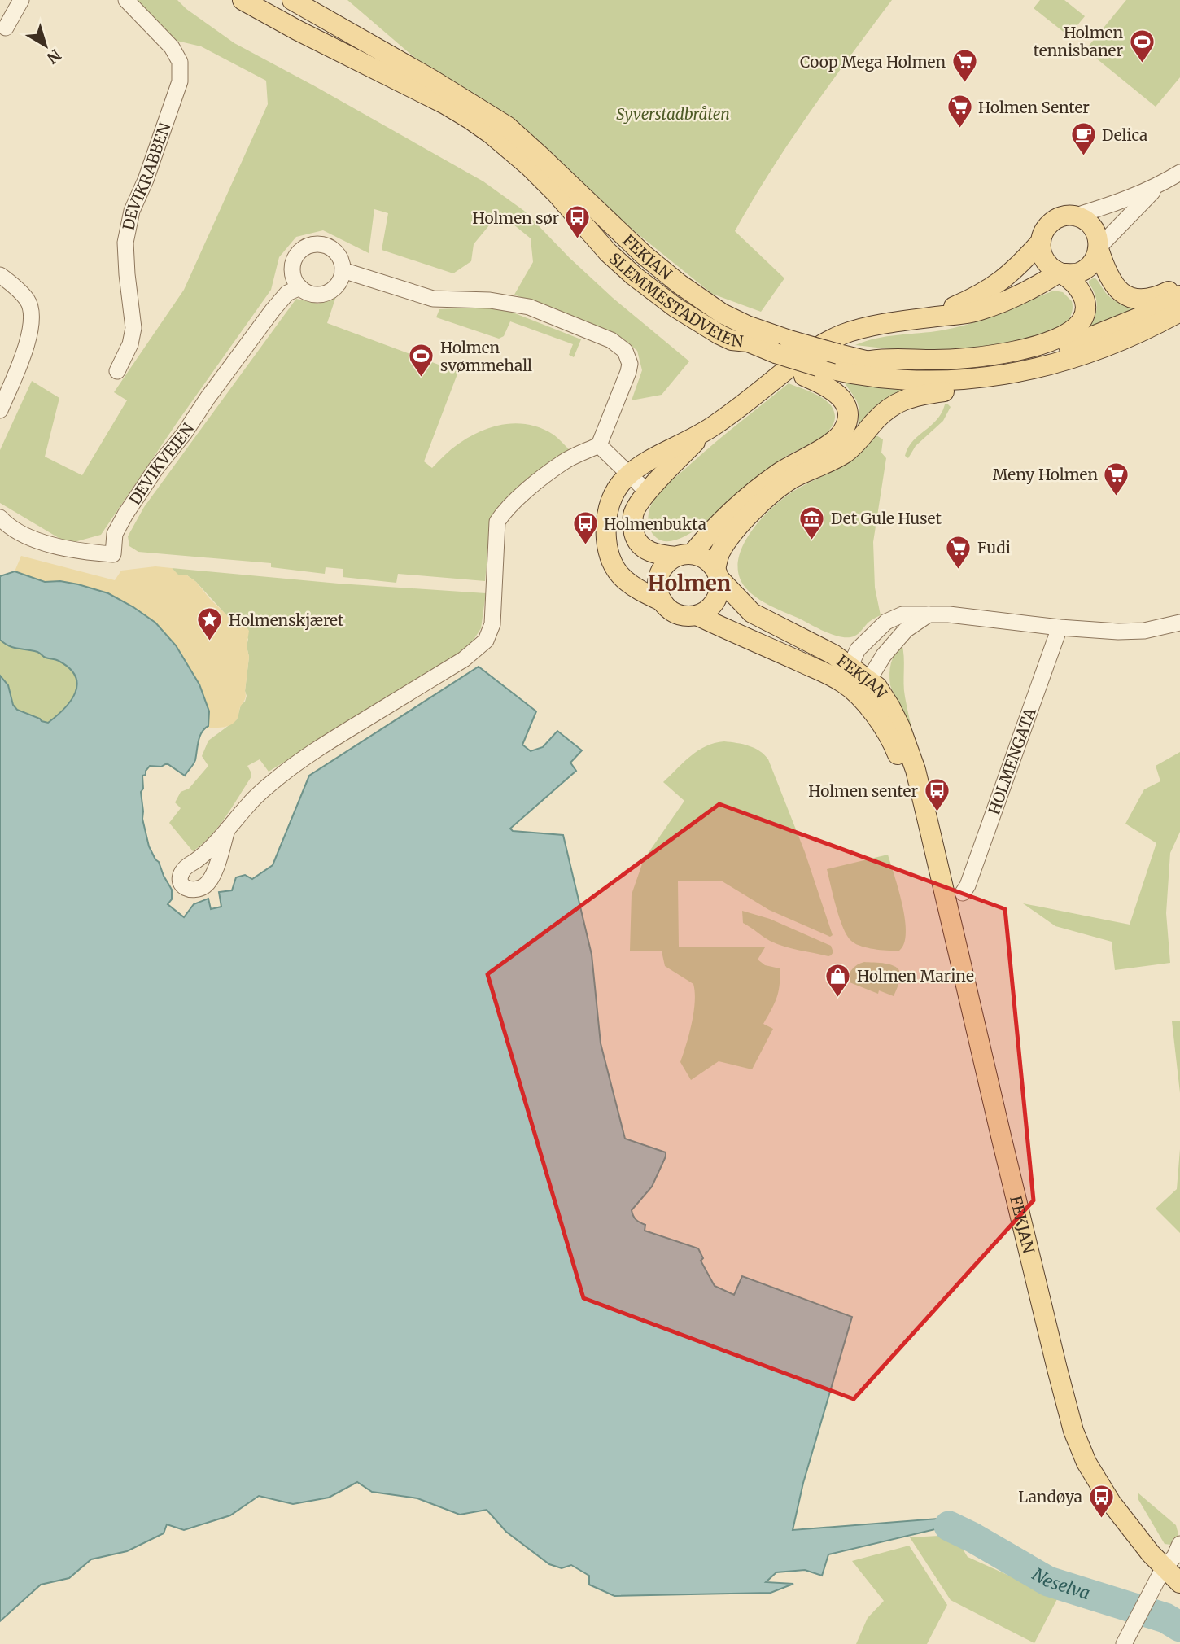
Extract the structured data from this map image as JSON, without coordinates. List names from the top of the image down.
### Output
{
  "streets": {
    "main road": ["FEKJAN", "SLEMMESTADVEIEN"],
    "street": ["DEVIKRABBEN", "DEVIKVEIEN", "HOLMENGATA"]
  },
  "crossings": [
    ["FEKJAN", "SLEMMESTADVEIEN"]
  ],
  "districts": ["Holmen"],
  "water": ["Neselva"],
  "parks": ["Syverstadbråten"],
  "places": {
    "sports": ["Holmen tennisbaner", "Holmen svømmehall"],
    "supermarket": [
      "Coop Mega Holmen",
      "Holmen Senter",
      "Meny Holmen",
      "Fudi"
    ],
    "cafe": ["Delica"],
    "bus stop": [
      "Holmen sør",
      "Holmenbukta",
      "Holmen senter",
      "Landøya"
    ],
    "museum": ["Det Gule Huset"],
    "place": ["Holmenskjæret"],
    "shop": ["Holmen Marine"]
  },
  "north": "bottom right"
}
